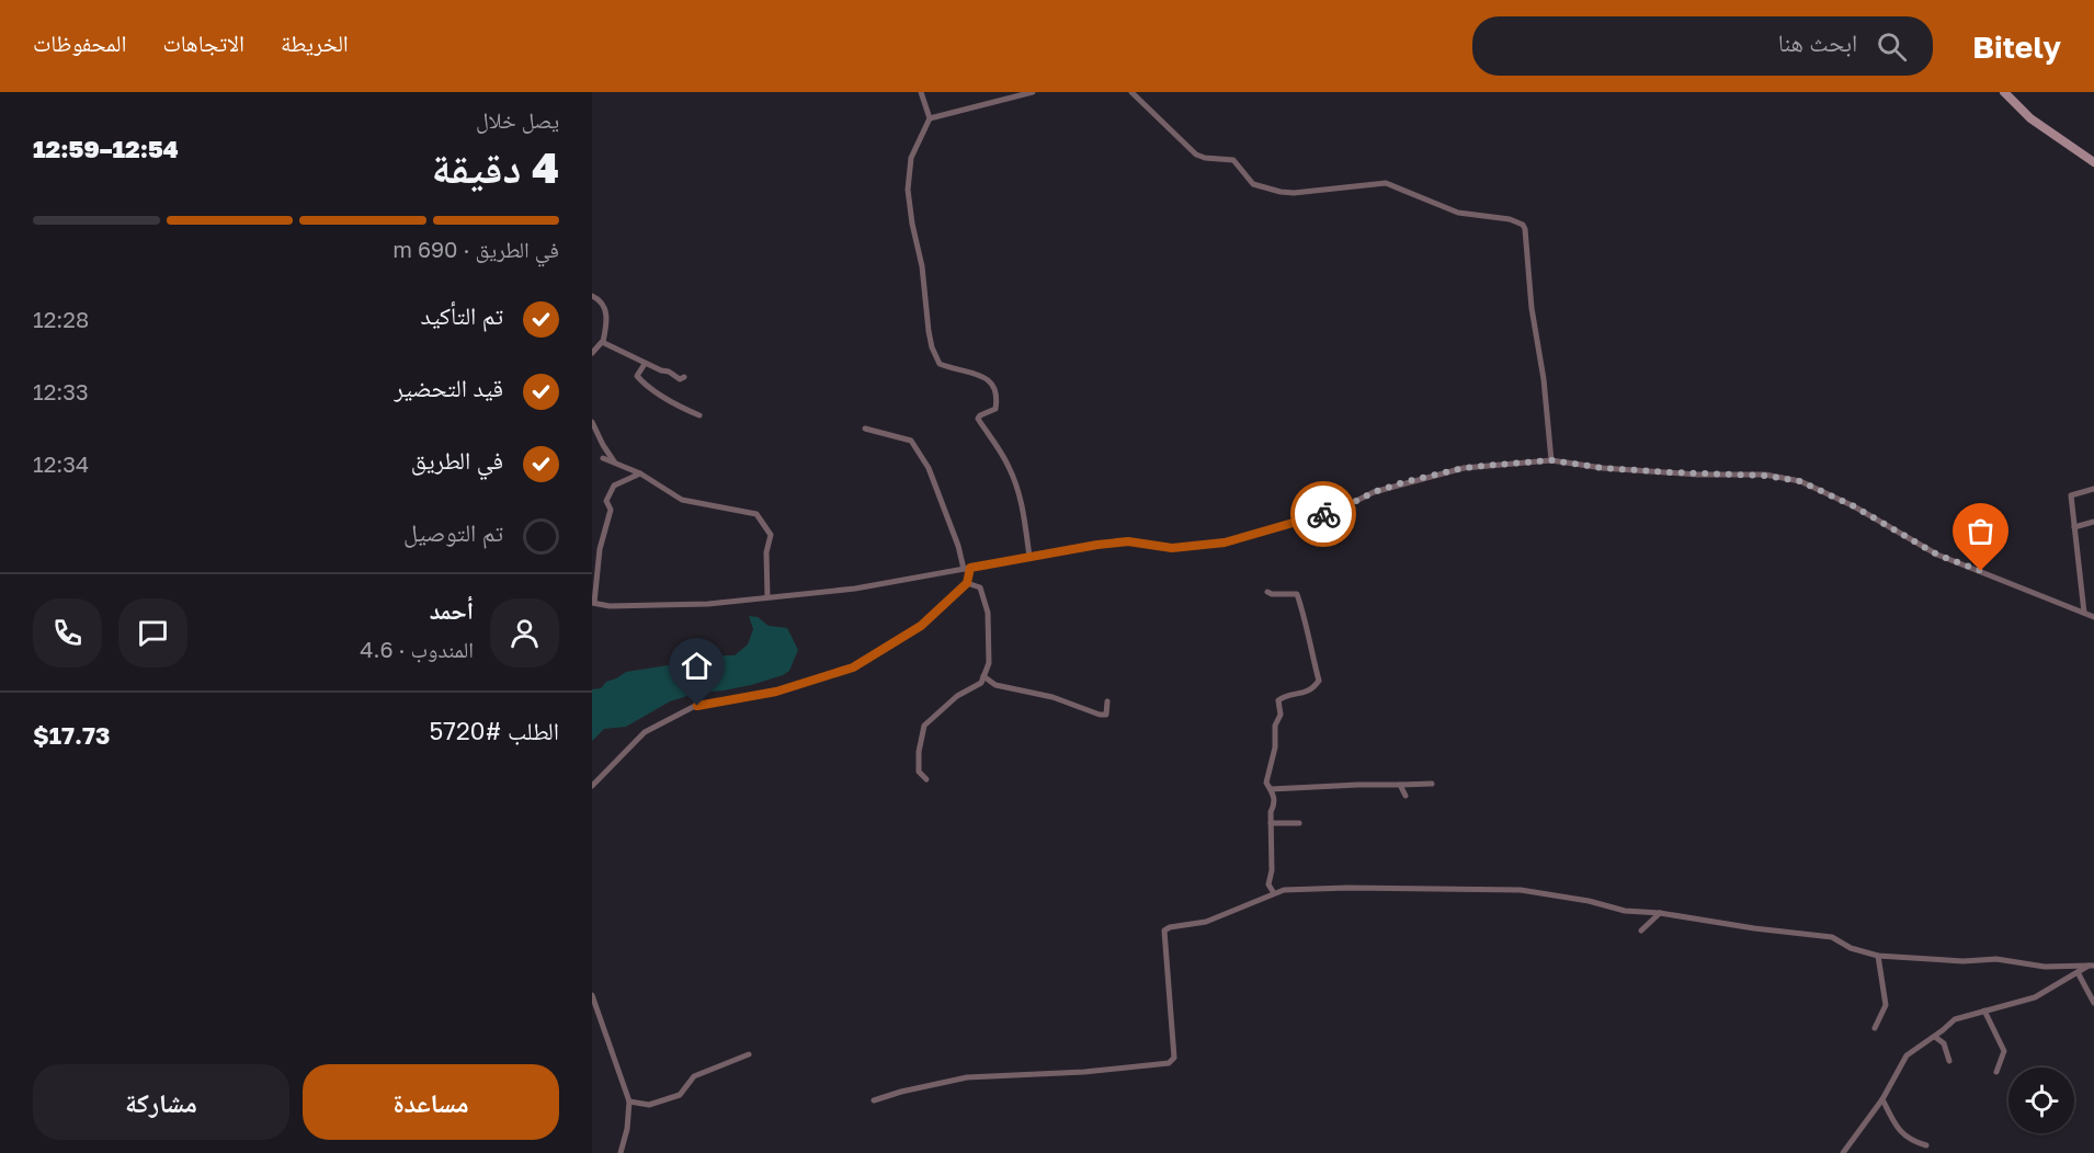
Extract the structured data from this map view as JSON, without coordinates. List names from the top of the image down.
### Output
{
  "page": {
    "header": "Bitely",
    "search": "ابحث هنا",
    "nav": ["الخريطة", "الاتجاهات", "المحفوظات"],
    "heading": ["4 دقيقة", "يصل خلال", "12:54–12:59"],
    "panel": [
      "أحمد",
      "المندوب · 4.6",
      "الطلب #5720",
      "$17.73"
    ],
    "bar": "في الطريق · 690 m",
    "list": [
      ["تم التأكيد", "12:28"],
      ["قيد التحضير", "12:33"],
      ["في الطريق", "12:34"],
      "تم التوصيل"
    ],
    "buttons": ["مساعدة", "مشاركة"]
  }
}
